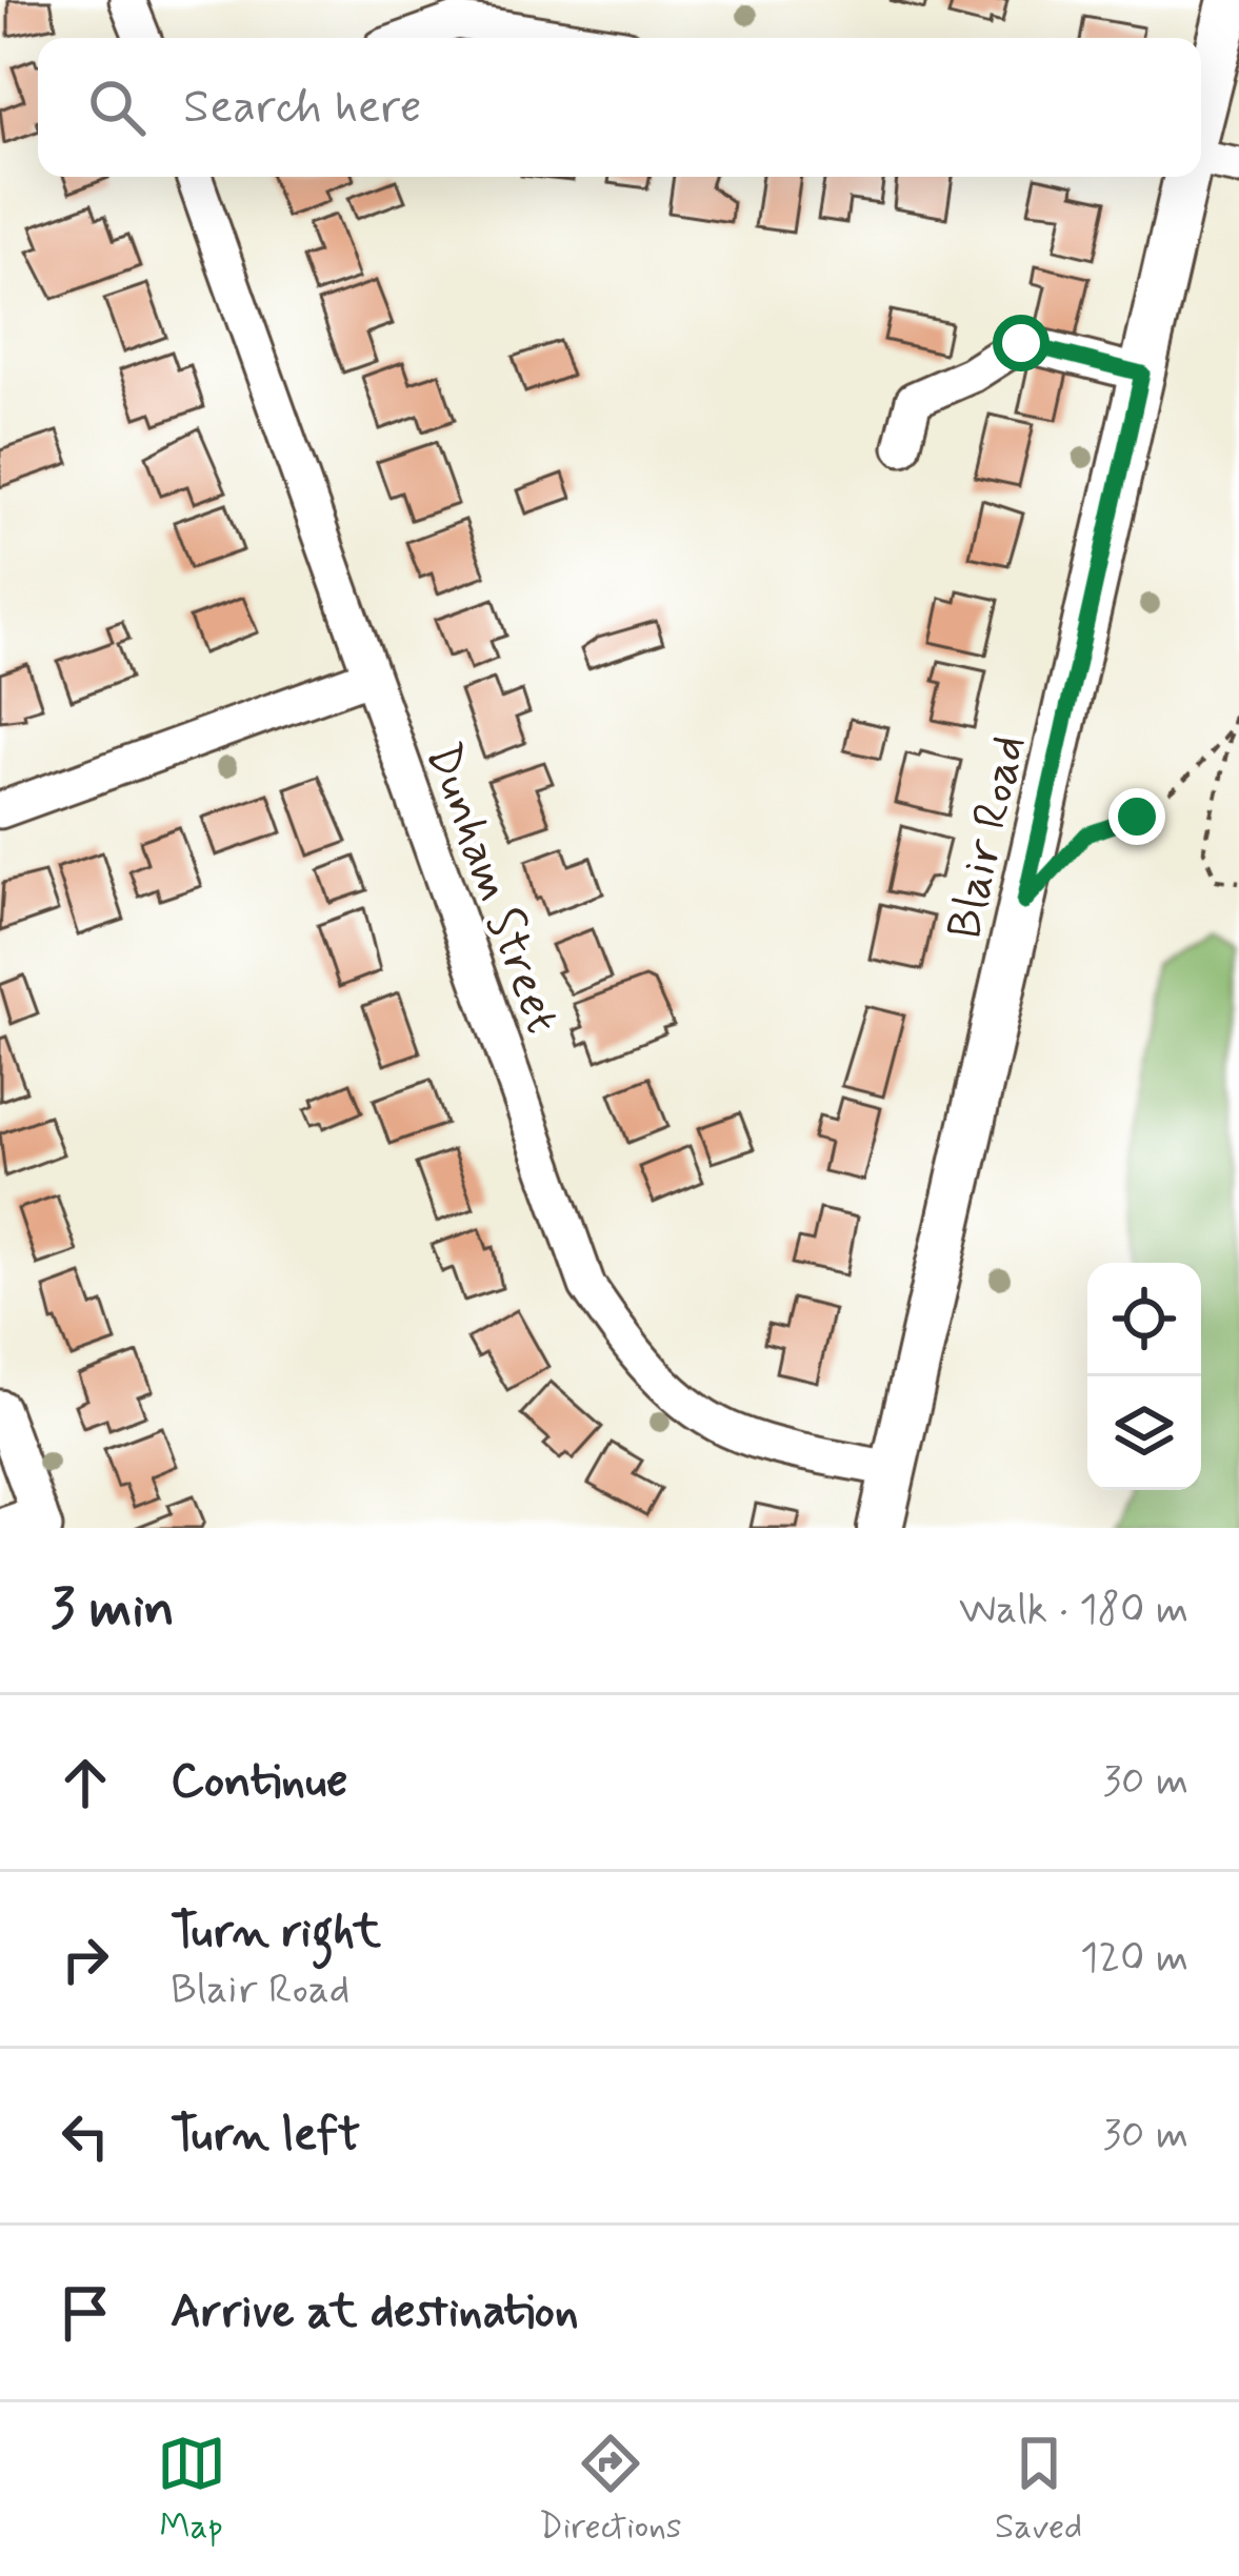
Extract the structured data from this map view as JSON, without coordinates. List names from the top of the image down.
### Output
{
  "streets": {
    "main road": ["Blair Road"],
    "street": ["Dunham Street"]
  },
  "crossings": [
    ["Blair Road", "Dunham Street"]
  ],
  "page": {
    "search": "Search here",
    "heading": ["3 min", "Walk · 180 m"],
    "list": [
      ["Continue", "30 m"],
      ["Turn right", "Blair Road", "120 m"],
      ["Turn left", "30 m"],
      "Arrive at destination"
    ],
    "nav": ["Map", "Directions", "Saved"]
  }
}
